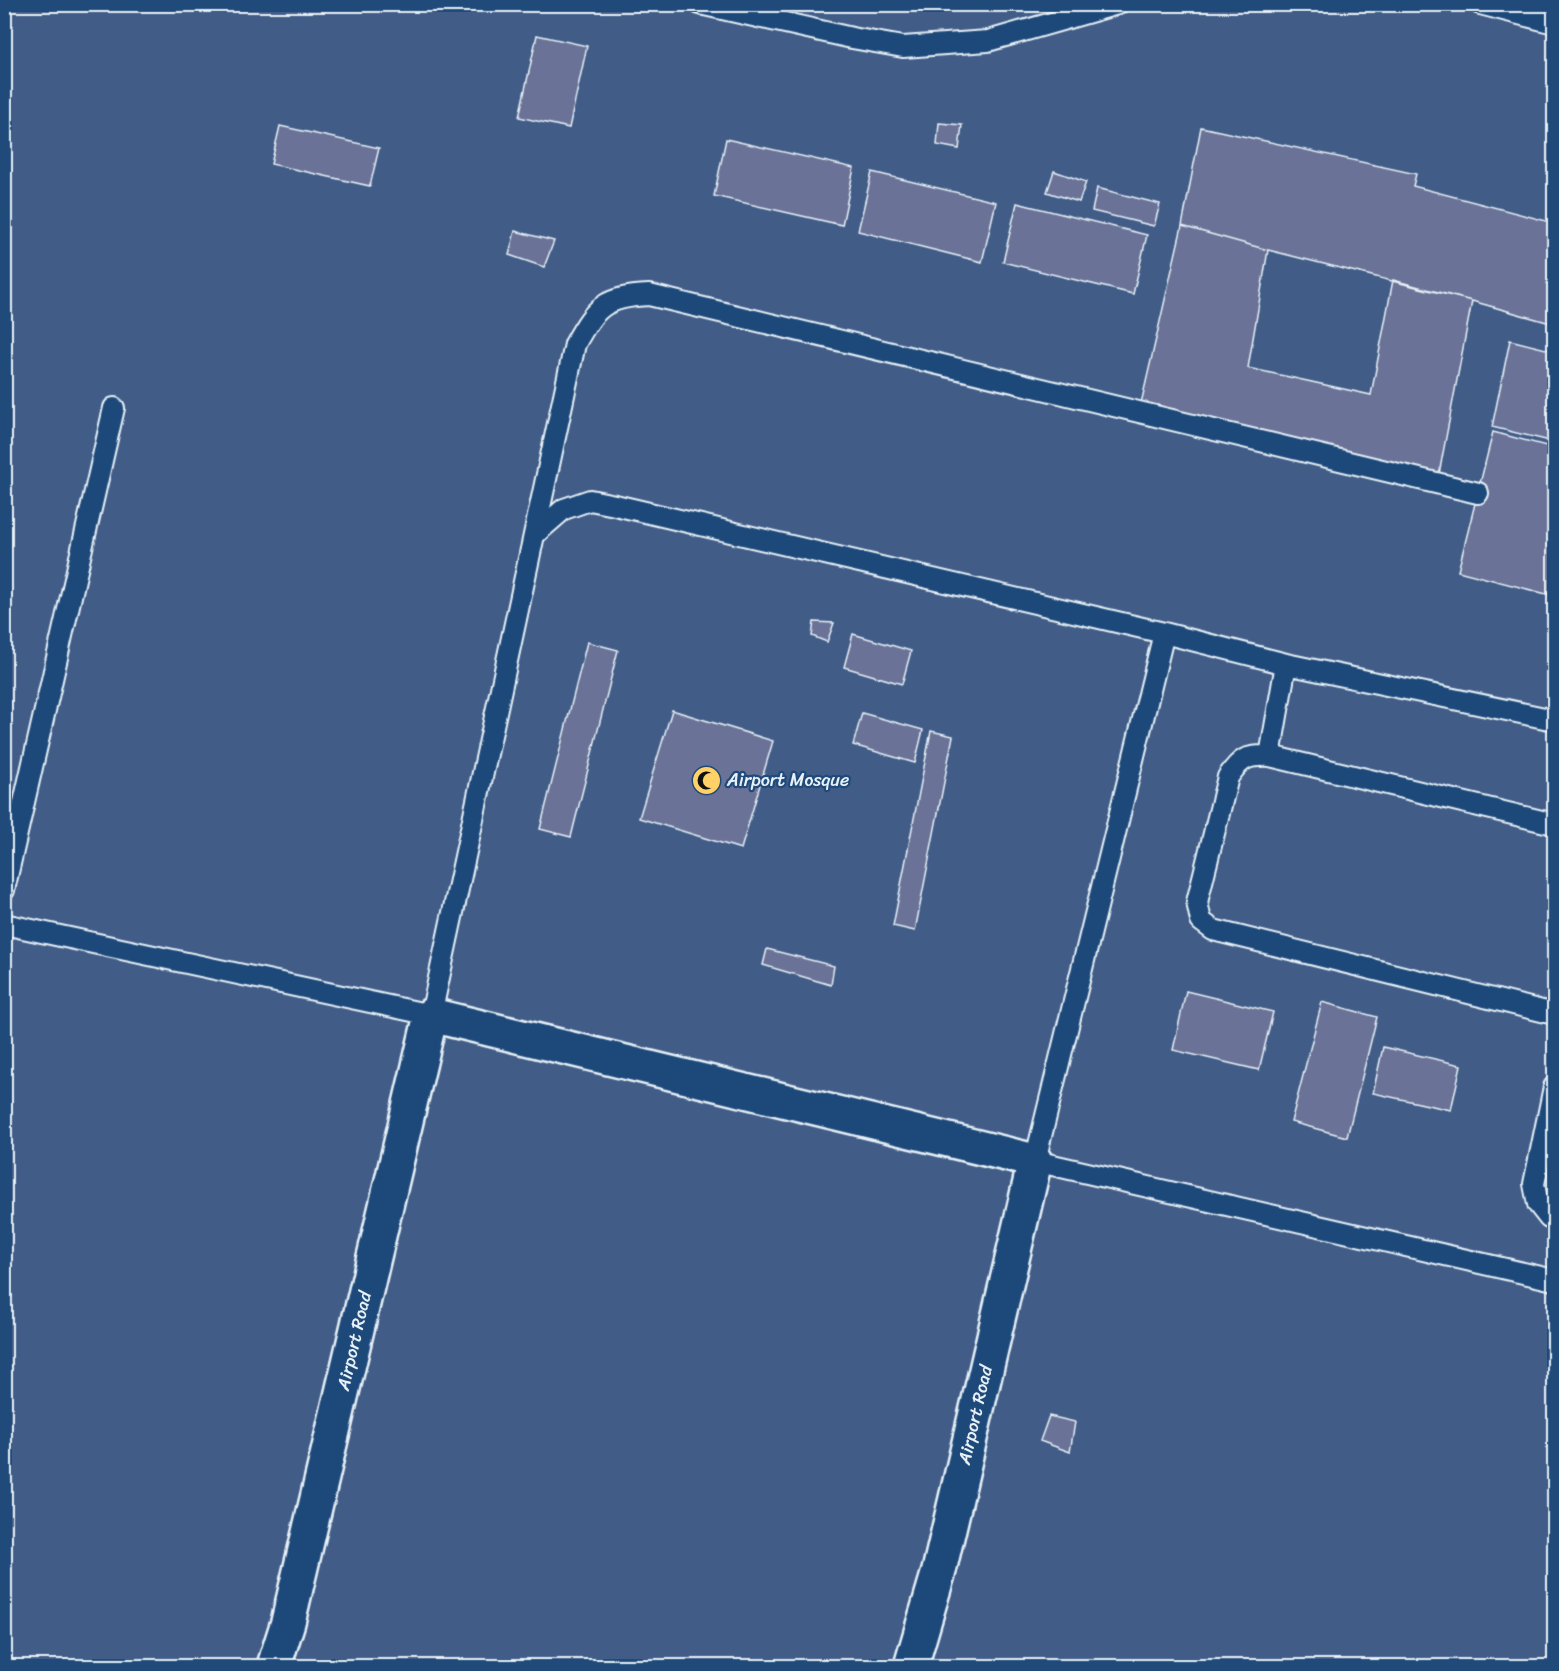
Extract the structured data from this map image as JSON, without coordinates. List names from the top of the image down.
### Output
{
  "streets": {
    "street": ["Airport Road"]
  },
  "places": {
    "mosque": ["Airport Mosque"]
  }
}
